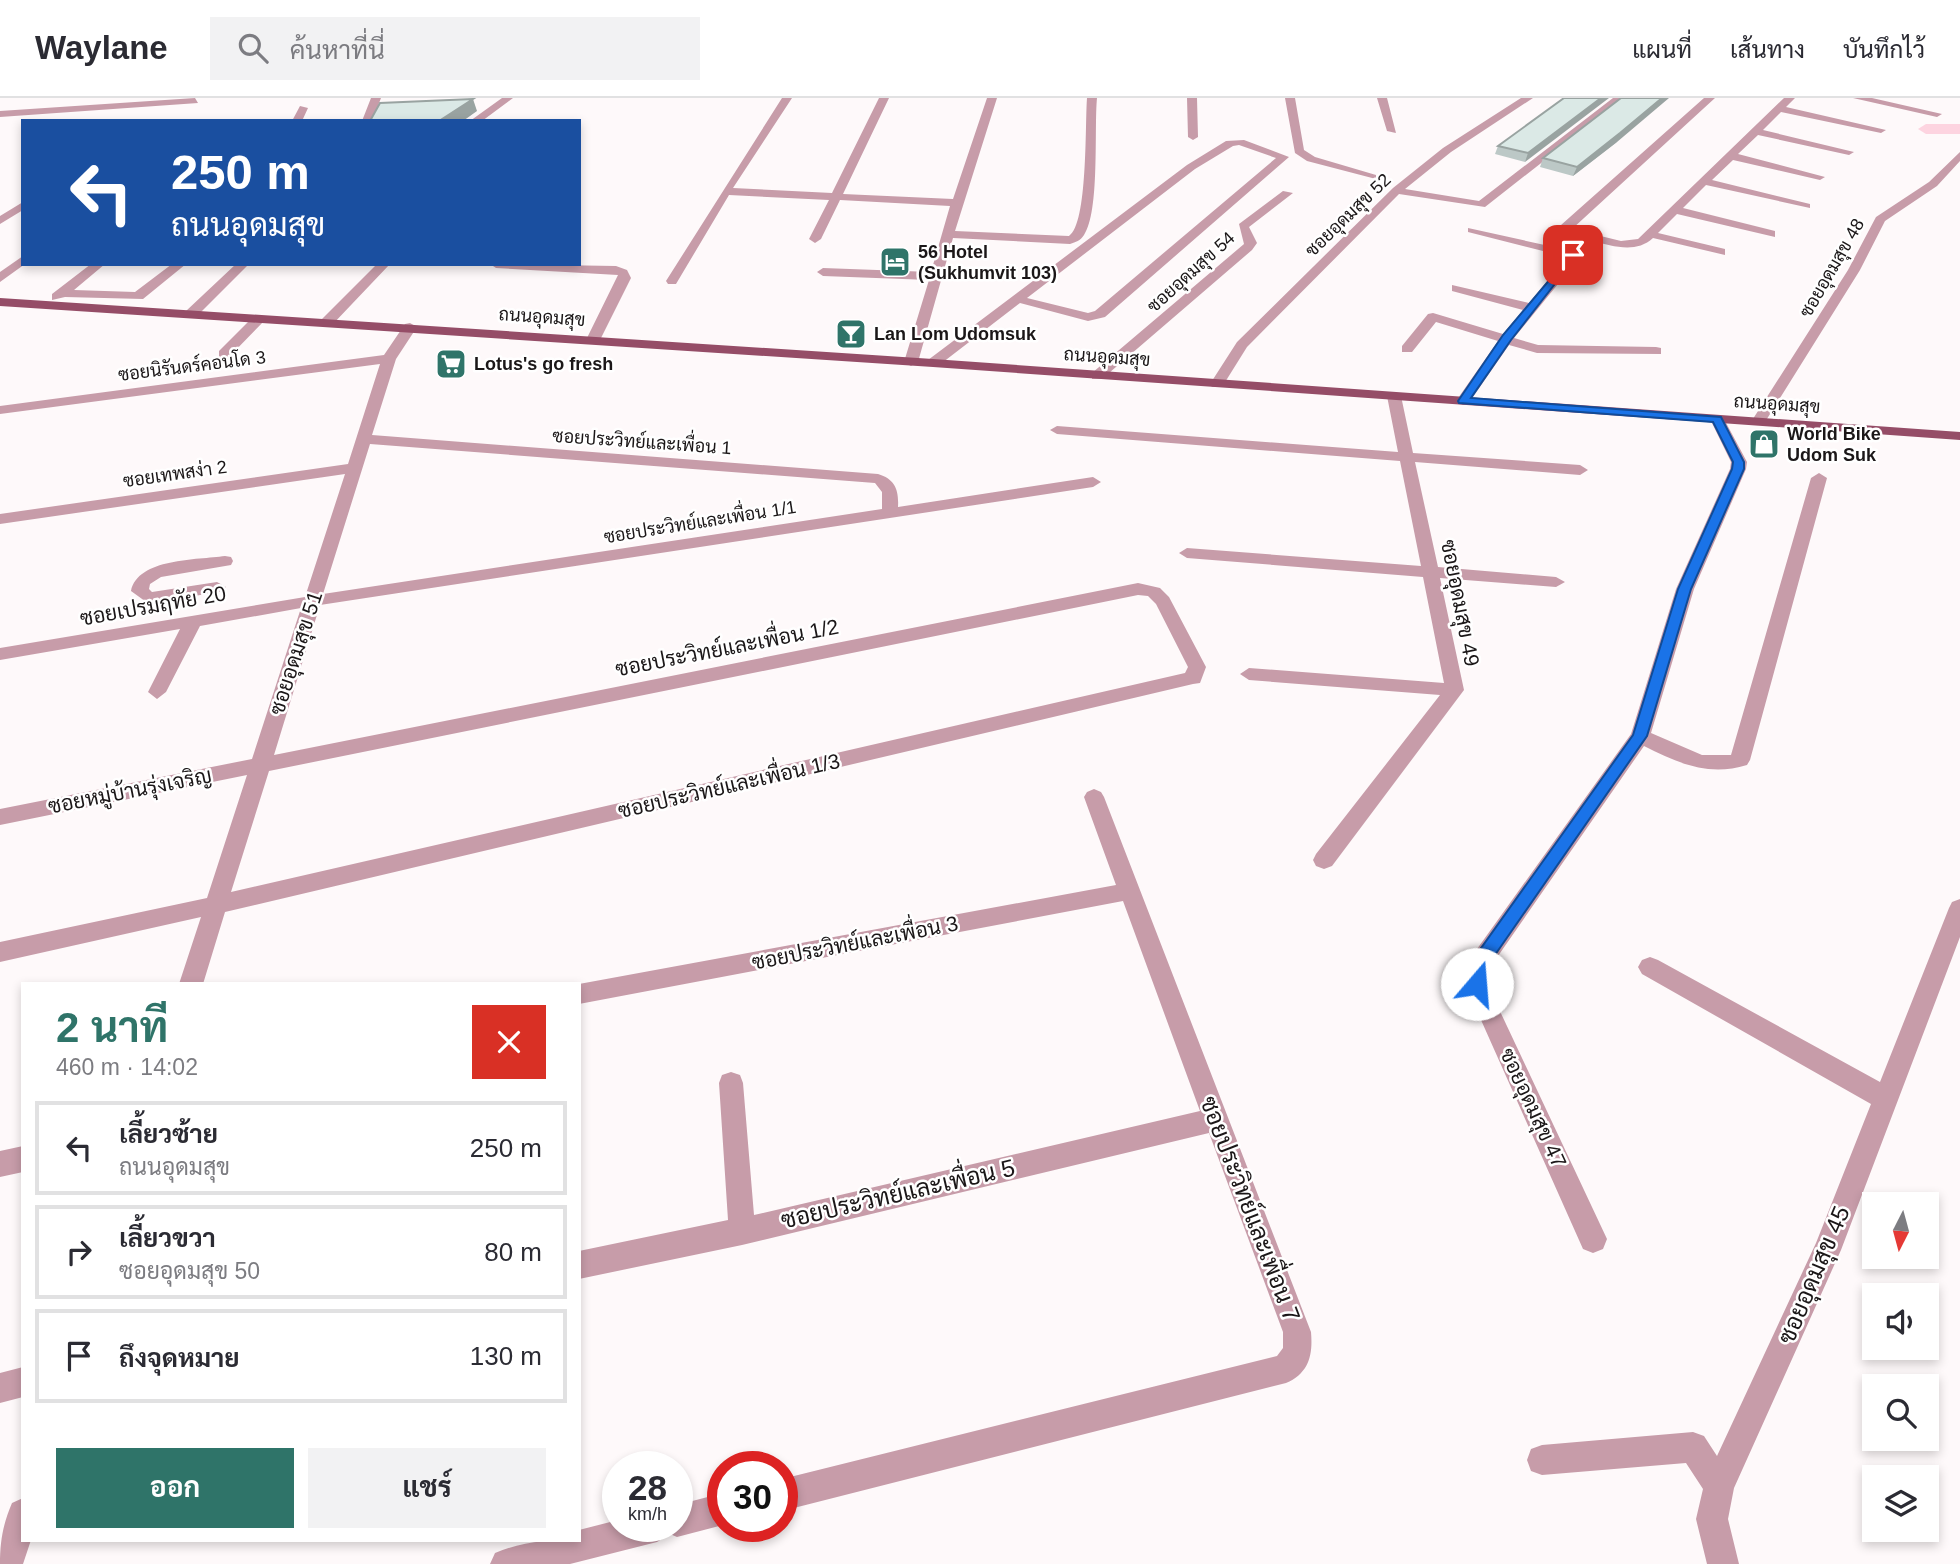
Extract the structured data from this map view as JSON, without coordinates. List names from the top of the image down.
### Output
{
  "streets": {
    "main road": ["ถนนอุดมสุข"],
    "street": [
      "ซอยอุดมสุข 52",
      "ซอยอุดมสุข 48",
      "ซอยอุดมสุข 54",
      "ซอยนิรันดร์คอนโด 3",
      "ซอยประวิทย์และเพื่อน 1",
      "ซอยเทพสง่า 2",
      "ซอยประวิทย์และเพื่อน 1/1",
      "ซอยอุดมสุข 49",
      "ซอยเปรมฤทัย 20",
      "ซอยประวิทย์และเพื่อน 1/2",
      "ซอยอุดมสุข 51",
      "ซอยประวิทย์และเพื่อน 1/3",
      "ซอยหมู่บ้านรุ่งเจริญ",
      "ซอยประวิทย์และเพื่อน 3",
      "ซอยอุดมสุข 47",
      "ซอยประวิทย์และเพื่อน 5",
      "ซอยประวิทย์และเพื่อน 7",
      "ซอยอุดมสุข 45"
    ]
  },
  "crossings": [
    ["ซอยอุดมสุข 52", "ถนนอุดมสุข"],
    ["ซอยอุดมสุข 48", "ถนนอุดมสุข"],
    ["ซอยอุดมสุข 54", "ถนนอุดมสุข"],
    ["ถนนอุดมสุข", "ซอยอุดมสุข 49"],
    ["ถนนอุดมสุข", "ซอยอุดมสุข 51"],
    ["ถนนอุดมสุข", "ซอยอุดมสุข 47"],
    ["ซอยนิรันดร์คอนโด 3", "ซอยอุดมสุข 51"],
    ["ซอยประวิทย์และเพื่อน 1", "ซอยประวิทย์และเพื่อน 1/1"],
    ["ซอยประวิทย์และเพื่อน 1", "ซอยอุดมสุข 51"],
    ["ซอยเทพสง่า 2", "ซอยอุดมสุข 51"],
    ["ซอยประวิทย์และเพื่อน 1/1", "ซอยเปรมฤทัย 20"],
    ["ซอยประวิทย์และเพื่อน 1/1", "ซอยอุดมสุข 51"],
    ["ซอยเปรมฤทัย 20", "ซอยอุดมสุข 51"],
    ["ซอยประวิทย์และเพื่อน 1/2", "ซอยอุดมสุข 51"],
    ["ซอยประวิทย์และเพื่อน 1/2", "ซอยประวิทย์และเพื่อน 1/3"],
    ["ซอยประวิทย์และเพื่อน 1/2", "ซอยหมู่บ้านรุ่งเจริญ"],
    ["ซอยอุดมสุข 51", "ซอยประวิทย์และเพื่อน 1/3"],
    ["ซอยอุดมสุข 51", "ซอยหมู่บ้านรุ่งเจริญ"],
    ["ซอยประวิทย์และเพื่อน 3", "ซอยประวิทย์และเพื่อน 7"],
    ["ซอยประวิทย์และเพื่อน 5", "ซอยประวิทย์และเพื่อน 7"]
  ],
  "places": {
    "hotel": ["56 Hotel (Sukhumvit 103)"],
    "bar": ["Lan Lom Udomsuk"],
    "supermarket": ["Lotus's go fresh"],
    "shop": ["World Bike Udom Suk"]
  },
  "north": "bottom",
  "page": {
    "header": "Waylane",
    "search": "ค้นหาที่นี่",
    "nav": ["แผนที่", "เส้นทาง", "บันทึกไว้"],
    "turn": ["250 m", "ถนนอุดมสุข"],
    "heading": ["2 นาที", "460 m · 14:02"],
    "list": [
      {
        "name": "เลี้ยวซ้าย",
        "note": "ถนนอุดมสุข",
        "value": "250 m"
      },
      {
        "name": "เลี้ยวขวา",
        "note": "ซอยอุดมสุข 50",
        "value": "80 m"
      },
      {
        "name": "ถึงจุดหมาย",
        "value": "130 m"
      }
    ],
    "buttons": ["ออก", "แชร์"],
    "speed": "28 km/h",
    "limit": "30"
  }
}
